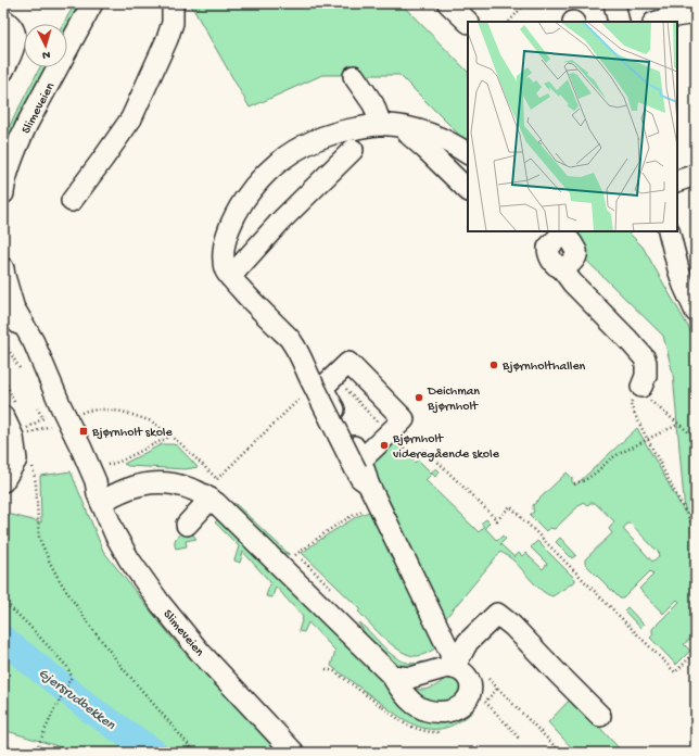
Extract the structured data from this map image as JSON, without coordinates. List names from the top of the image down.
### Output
{
  "streets": {
    "street": ["Slimeveien"]
  },
  "water": ["Gjersrudbekken"],
  "places": {
    "other": ["Bjørnholthallen", "Deichman Bjørnholt", "Bjørnholt videregående skole"],
    "transit": ["Bjørnholt skole"]
  },
  "north": "bottom"
}
